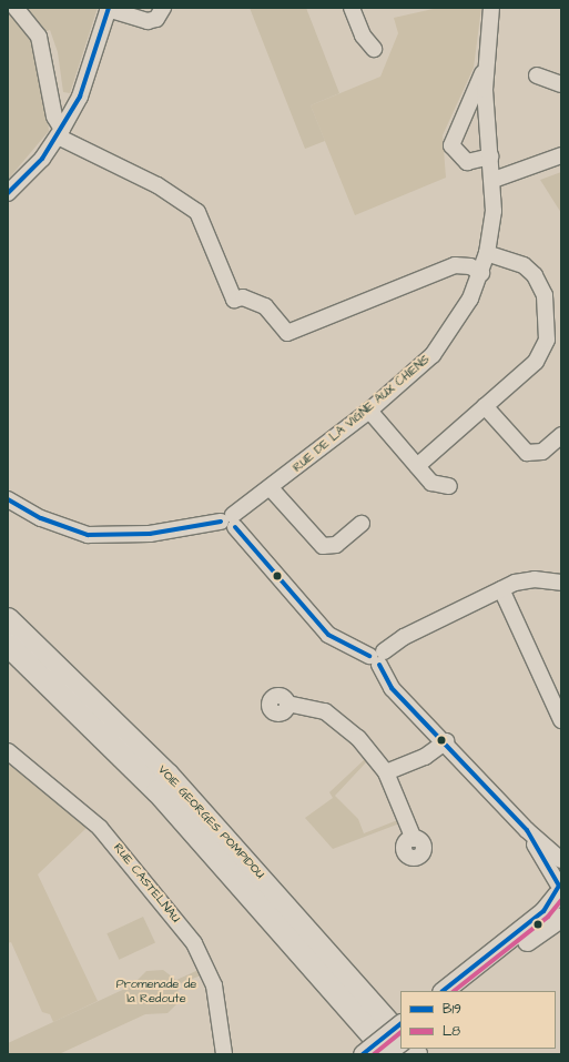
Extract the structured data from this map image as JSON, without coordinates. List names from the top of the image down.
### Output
{
  "streets": {
    "highway": ["VOIE GEORGES POMPIDOU"],
    "street": ["RUE DE LA VIGNE AUX CHIENS", "RUE CASTELNAU"]
  },
  "parks": ["Promenade de la Redoute"],
  "lines": ["transit line B19", "transit line L8"],
  "legend": ["B19", "L8"]
}
